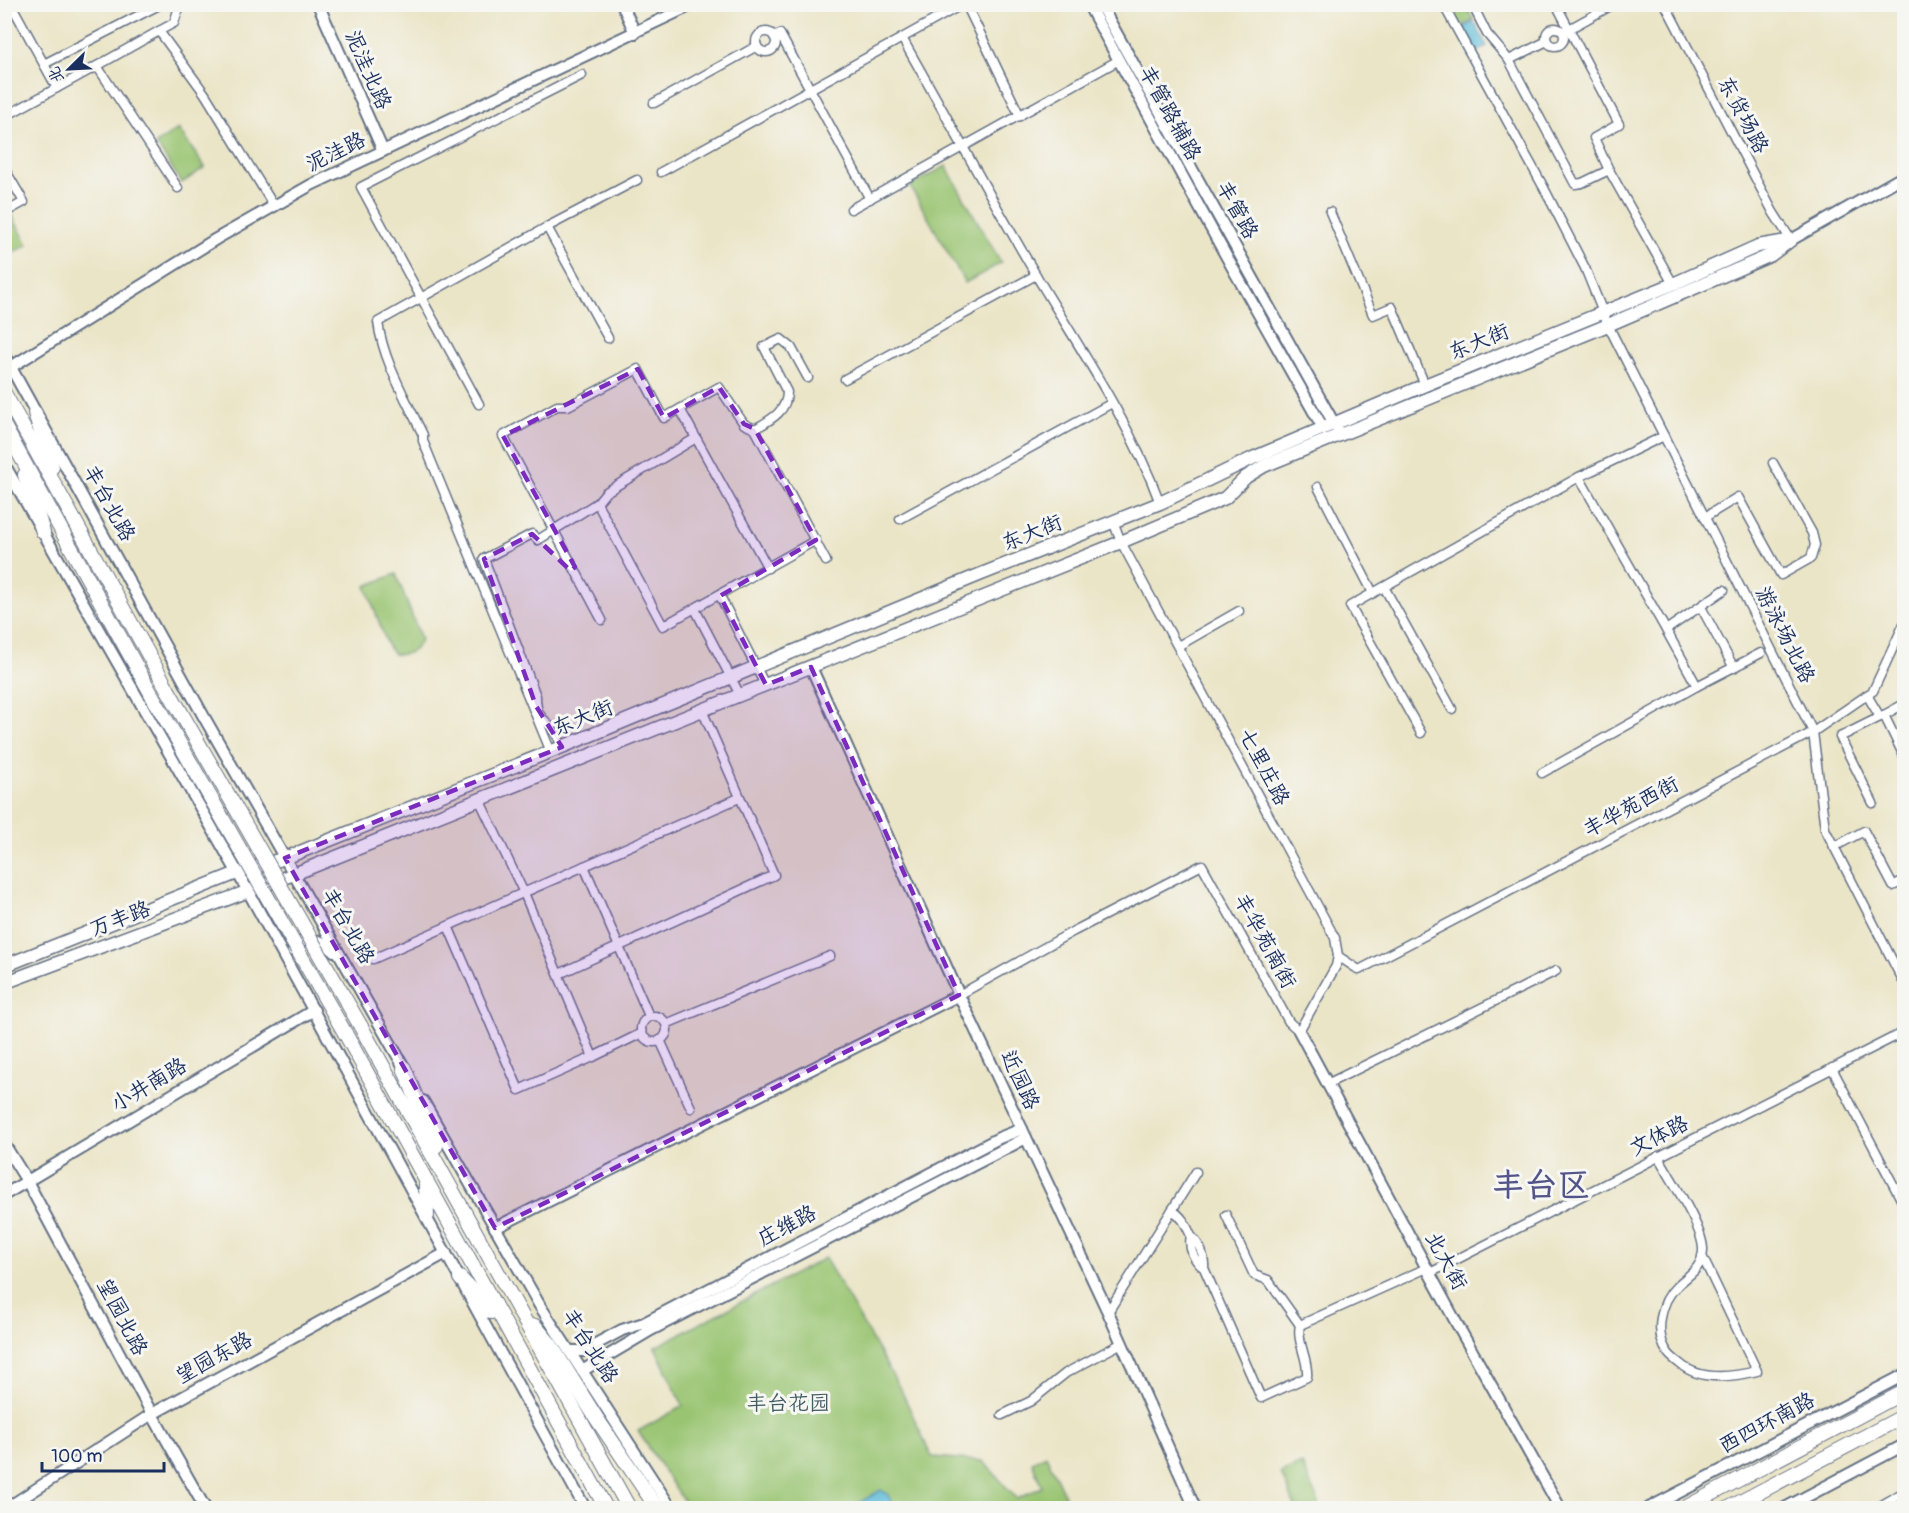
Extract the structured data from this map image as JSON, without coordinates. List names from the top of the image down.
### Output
{
  "streets": {
    "highway": ["丰台北路", "西四环南路"],
    "main road": ["东大街", "万丰路"],
    "street": [
      "泥洼北路",
      "丰管路辅路",
      "东货场路",
      "泥洼路",
      "丰管路",
      "游泳场北路",
      "七里庄路",
      "丰华苑西街",
      "丰华苑南街",
      "近园路",
      "小井南路",
      "文体路",
      "庄维路",
      "北大街",
      "望园北路",
      "望园东路"
    ]
  },
  "crossings": [
    ["泥洼北路", "泥洼路"],
    ["丰管路辅路", "丰管路"],
    ["丰管路辅路", "东大街"],
    ["东货场路", "东大街"],
    ["泥洼路", "丰台北路"],
    ["丰管路", "东大街"],
    ["东大街", "丰台北路"],
    ["东大街", "游泳场北路"],
    ["东大街", "七里庄路"],
    ["东大街", "万丰路"],
    ["东大街", "近园路"],
    ["丰台北路", "万丰路"],
    ["丰台北路", "庄维路"],
    ["游泳场北路", "丰华苑西街"],
    ["七里庄路", "丰华苑西街"],
    ["丰华苑南街", "近园路"],
    ["丰华苑南街", "北大街"],
    ["近园路", "庄维路"],
    ["小井南路", "望园北路"],
    ["文体路", "北大街"],
    ["望园北路", "望园东路"]
  ],
  "districts": ["丰台区"],
  "parks": ["丰台花园"],
  "scale_bar": "100 m",
  "north": "bottom left"
}
